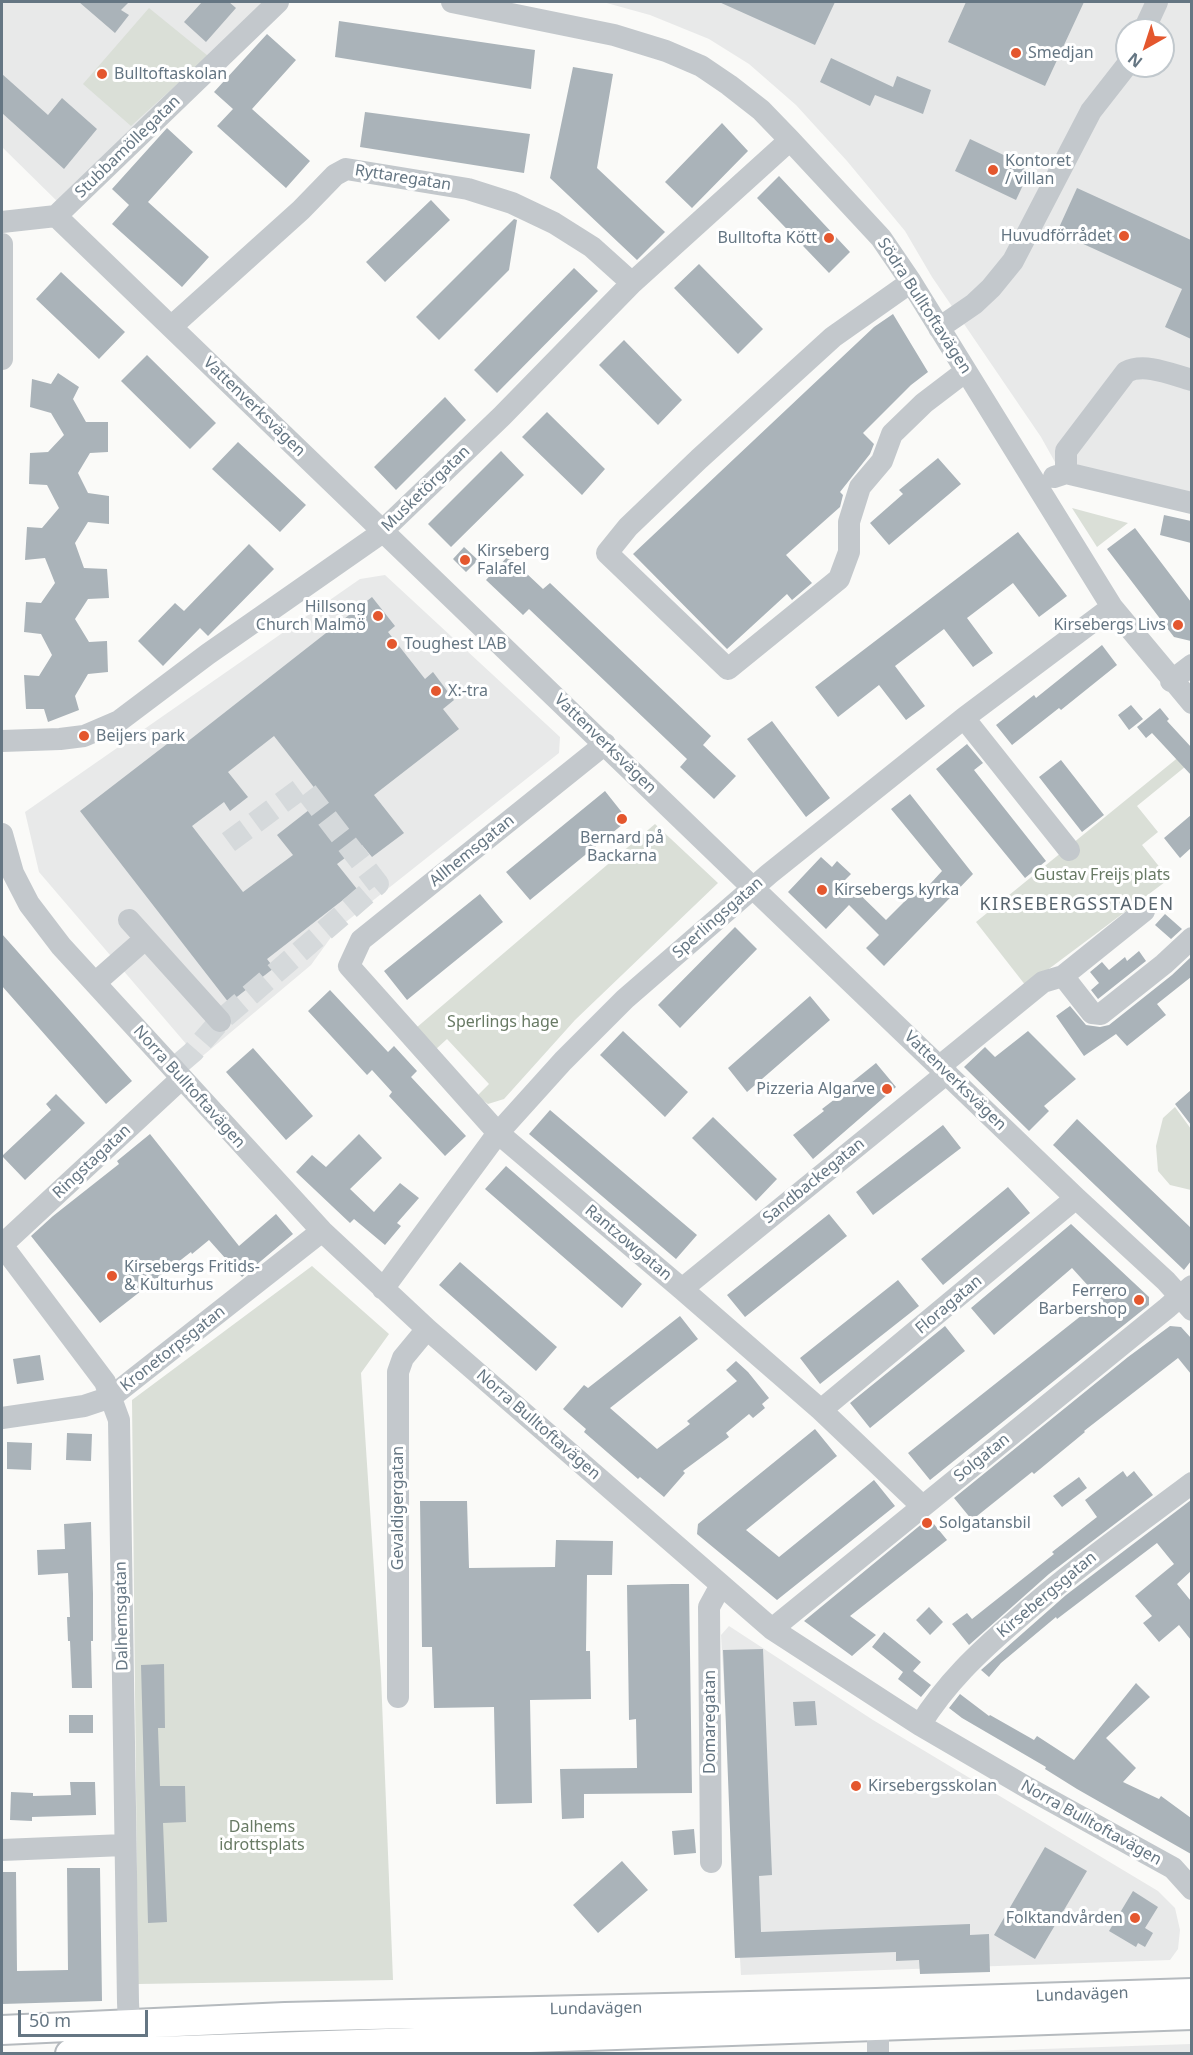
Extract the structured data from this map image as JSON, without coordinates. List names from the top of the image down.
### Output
{
  "streets": {
    "main road": ["Lundavägen"],
    "street": [
      "Stubbamöllegatan",
      "Ryttaregatan",
      "Södra Bulltoftavägen",
      "Vattenverksvägen",
      "Musketörgatan",
      "Allhemsgatan",
      "Sperlingsgatan",
      "Norra Bulltoftavägen",
      "Ringstagatan",
      "Sandbackegatan",
      "Rantzowgatan",
      "Floragatan",
      "Kronetorpsgatan",
      "Solgatan",
      "Gevaldigergatan",
      "Kirsebergsgatan",
      "Dalhemsgatan",
      "Domaregatan"
    ]
  },
  "crossings": [
    ["Stubbamöllegatan", "Vattenverksvägen"],
    ["Ryttaregatan", "Vattenverksvägen"],
    ["Ryttaregatan", "Musketörgatan"],
    ["Södra Bulltoftavägen", "Musketörgatan"],
    ["Södra Bulltoftavägen", "Sperlingsgatan"],
    ["Vattenverksvägen", "Musketörgatan"],
    ["Vattenverksvägen", "Allhemsgatan"],
    ["Vattenverksvägen", "Sperlingsgatan"],
    ["Vattenverksvägen", "Sandbackegatan"],
    ["Vattenverksvägen", "Floragatan"],
    ["Vattenverksvägen", "Solgatan"],
    ["Allhemsgatan", "Rantzowgatan"],
    ["Sperlingsgatan", "Norra Bulltoftavägen"],
    ["Sperlingsgatan", "Rantzowgatan"],
    ["Norra Bulltoftavägen", "Ringstagatan"],
    ["Norra Bulltoftavägen", "Kronetorpsgatan"],
    ["Norra Bulltoftavägen", "Solgatan"],
    ["Norra Bulltoftavägen", "Gevaldigergatan"],
    ["Norra Bulltoftavägen", "Kirsebergsgatan"],
    ["Norra Bulltoftavägen", "Domaregatan"],
    ["Ringstagatan", "Dalhemsgatan"],
    ["Sandbackegatan", "Rantzowgatan"],
    ["Rantzowgatan", "Floragatan"],
    ["Rantzowgatan", "Solgatan"],
    ["Kronetorpsgatan", "Dalhemsgatan"],
    ["Dalhemsgatan", "Lundavägen"]
  ],
  "districts": ["KIRSEBERGSSTADEN"],
  "parks": ["Gustav Freijs plats", "Sperlings hage", "Dalhems idrottsplats"],
  "places": [
    "Smedjan",
    "Bulltoftaskolan",
    "Kontoret / villan",
    "Huvudförrådet",
    "Bulltofta Kött",
    "Kirseberg Falafel",
    "Hillsong Church Malmö",
    "Kirsebergs Livs",
    "Toughest LAB",
    "X:-tra",
    "Beijers park",
    "Bernard på Backarna",
    "Kirsebergs kyrka",
    "Pizzeria Algarve",
    "Kirsebergs Fritids- & Kulturhus",
    "Ferrero Barbershop",
    "Solgatansbil",
    "Kirsebergsskolan",
    "Folktandvården"
  ],
  "scale_bar": "50 m",
  "north": "bottom left"
}
